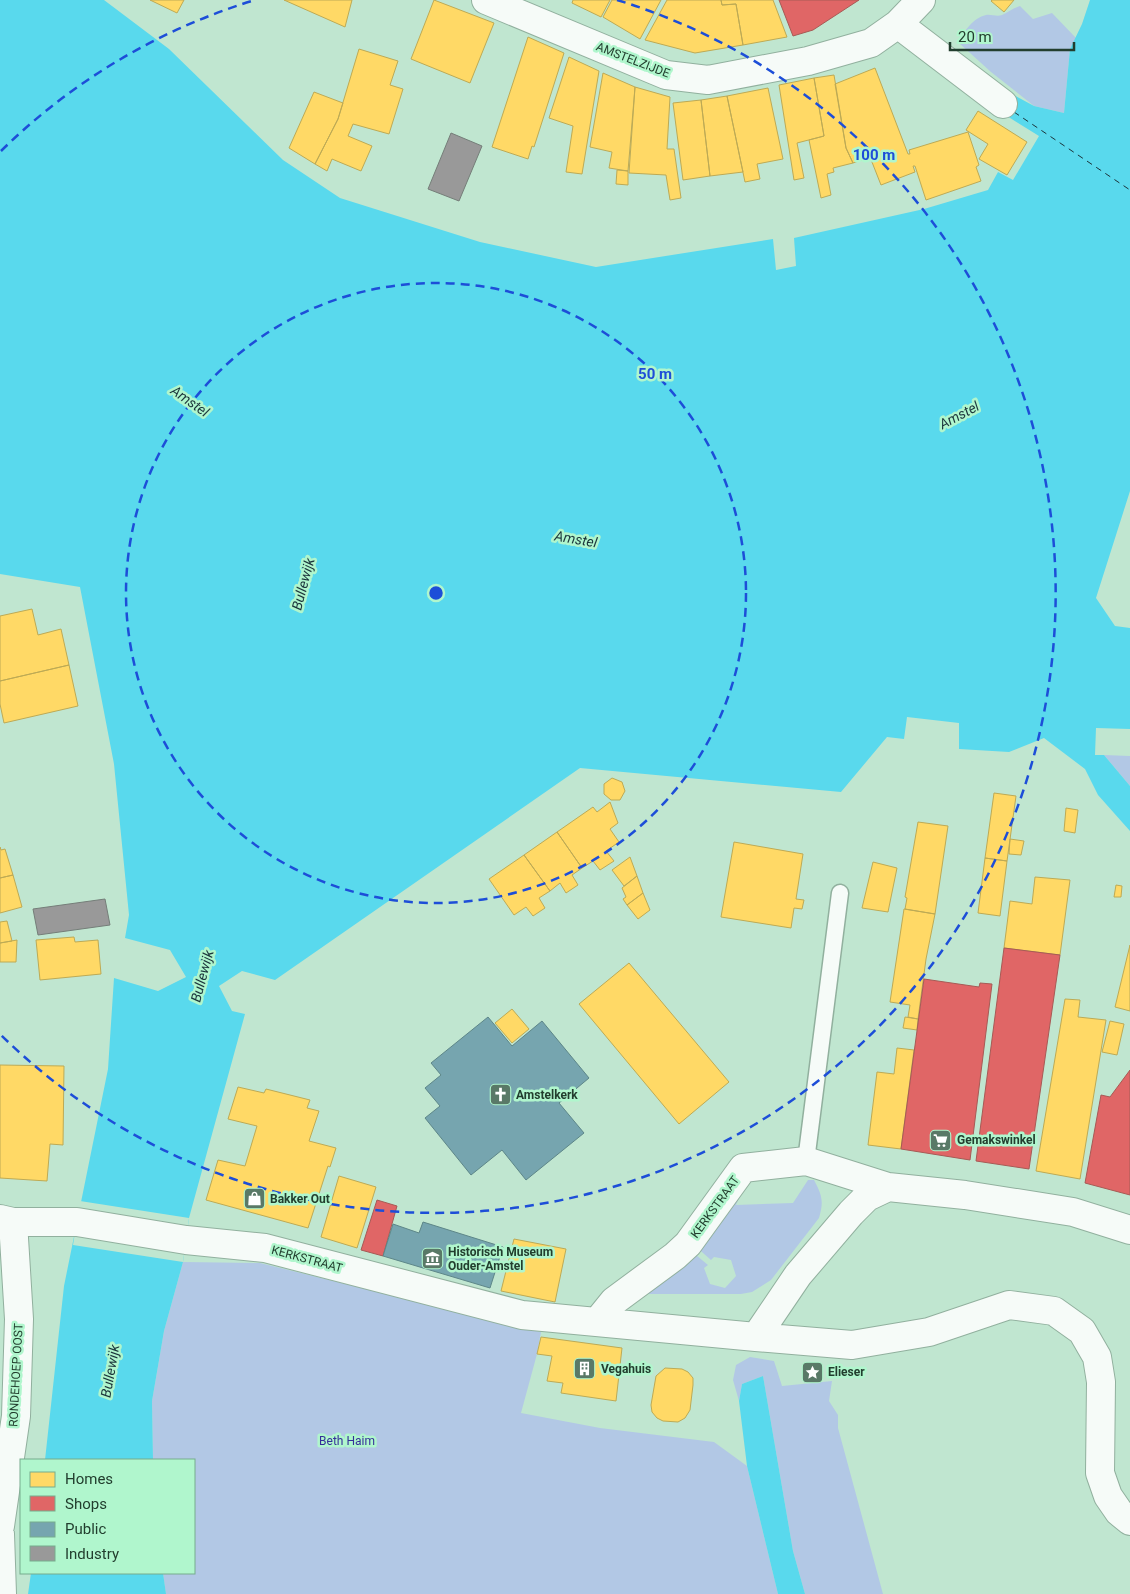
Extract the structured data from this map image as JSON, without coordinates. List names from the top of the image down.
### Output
{
  "streets": {
    "street": ["AMSTELZIJDE", "KERKSTRAAT", "RONDEHOEP OOST"]
  },
  "crossings": [
    ["KERKSTRAAT", "RONDEHOEP OOST"]
  ],
  "water": ["Amstel", "Bullewijk"],
  "parks": ["Beth Haim"],
  "places": {
    "church": ["Amstelkerk"],
    "supermarket": ["Gemakswinkel"],
    "shop": ["Bakker Out"],
    "museum": ["Historisch Museum Ouder-Amstel"],
    "building": ["Vegahuis"],
    "place": ["Elieser"]
  },
  "legend": [
    "Homes",
    "Shops",
    "Public",
    "Industry"
  ],
  "scale_bar": "20 m",
  "rings": ["100 m", "50 m"]
}
